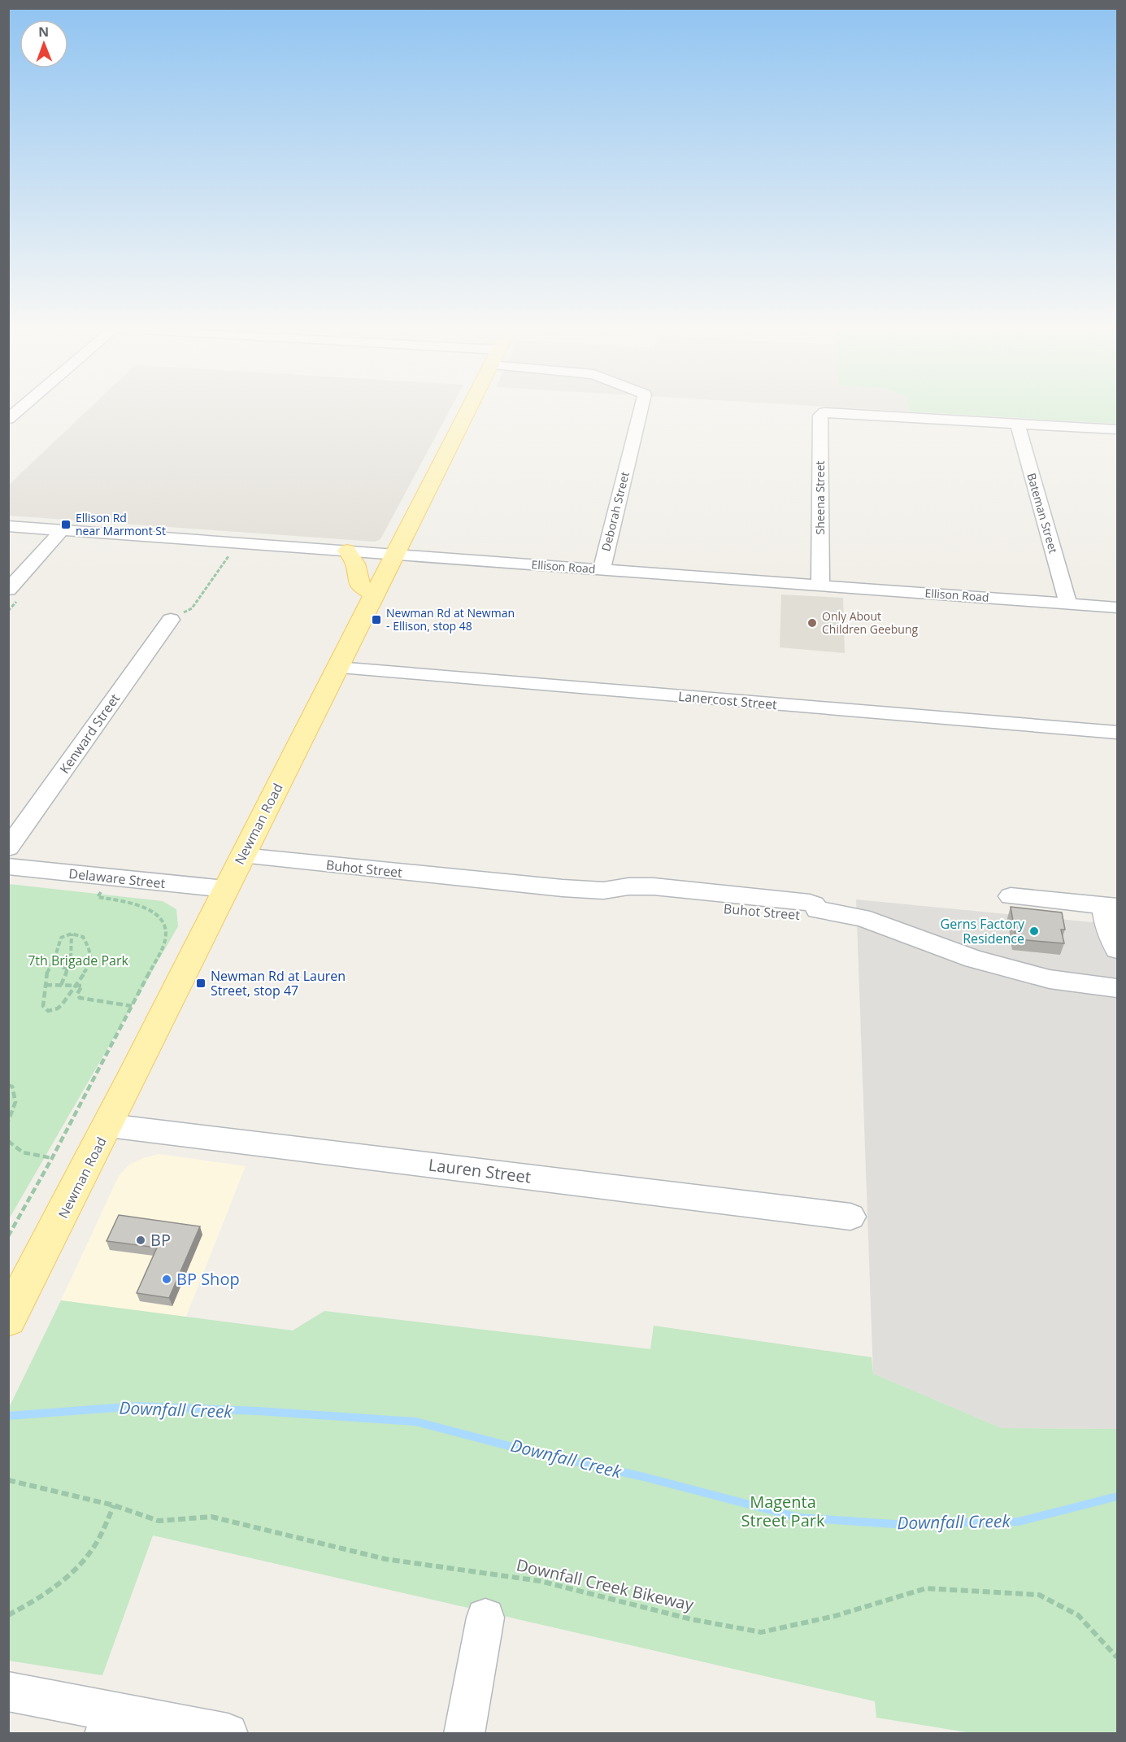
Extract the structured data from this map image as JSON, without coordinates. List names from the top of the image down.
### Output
{
  "streets": {
    "main road": ["Newman Road"],
    "street": [
      "Sheena Street",
      "Deborah Street",
      "Bateman Street",
      "Ellison Road",
      "Lanercost Street",
      "Kenward Street",
      "Buhot Street",
      "Delaware Street",
      "Lauren Street"
    ],
    "path": ["Downfall Creek Bikeway"]
  },
  "crossings": [
    ["Sheena Street", "Bateman Street"],
    ["Sheena Street", "Ellison Road"],
    ["Deborah Street", "Ellison Road"],
    ["Bateman Street", "Ellison Road"],
    ["Ellison Road", "Newman Road"],
    ["Lanercost Street", "Newman Road"],
    ["Newman Road", "Buhot Street"],
    ["Newman Road", "Delaware Street"],
    ["Newman Road", "Lauren Street"]
  ],
  "water": ["Downfall Creek"],
  "parks": ["7th Brigade Park", "Magenta Street Park"],
  "places": {
    "transit": ["Ellison Rd near Marmont St", "Newman Rd at Newman - Ellison, stop 48", "Newman Rd at Lauren Street, stop 47"],
    "other": [
      "Only About Children Geebung",
      "Gerns Factory Residence",
      "BP",
      "BP Shop"
    ]
  },
  "north": "top"
}
